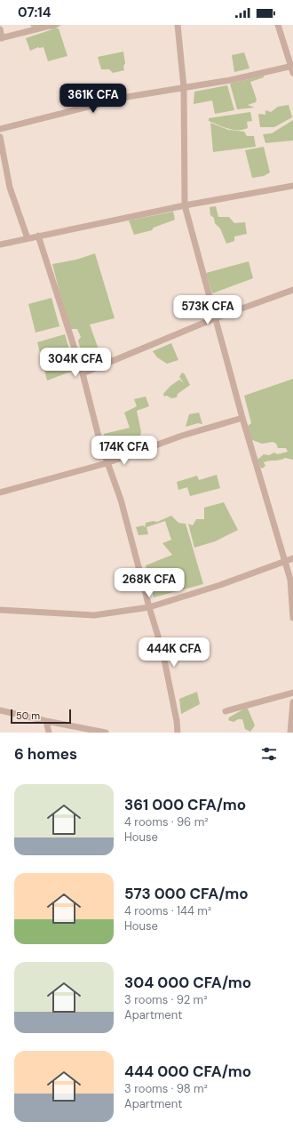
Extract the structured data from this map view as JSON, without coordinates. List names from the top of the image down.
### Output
{
  "scale_bar": "50 m",
  "page": {
    "status": "07:14",
    "price": [
      "361K CFA",
      "573K CFA",
      "304K CFA",
      "174K CFA",
      "268K CFA",
      "444K CFA"
    ],
    "scale": "50 m",
    "heading": "6 homes",
    "list": [
      {
        "name": "361 000 CFA/mo",
        "note": "4 rooms · 96 m² · House"
      },
      {
        "name": "573 000 CFA/mo",
        "note": "4 rooms · 144 m² · House"
      },
      {
        "name": "304 000 CFA/mo",
        "note": "3 rooms · 92 m² · Apartment"
      },
      {
        "name": "444 000 CFA/mo",
        "note": "3 rooms · 98 m² · Apartment"
      }
    ]
  }
}
